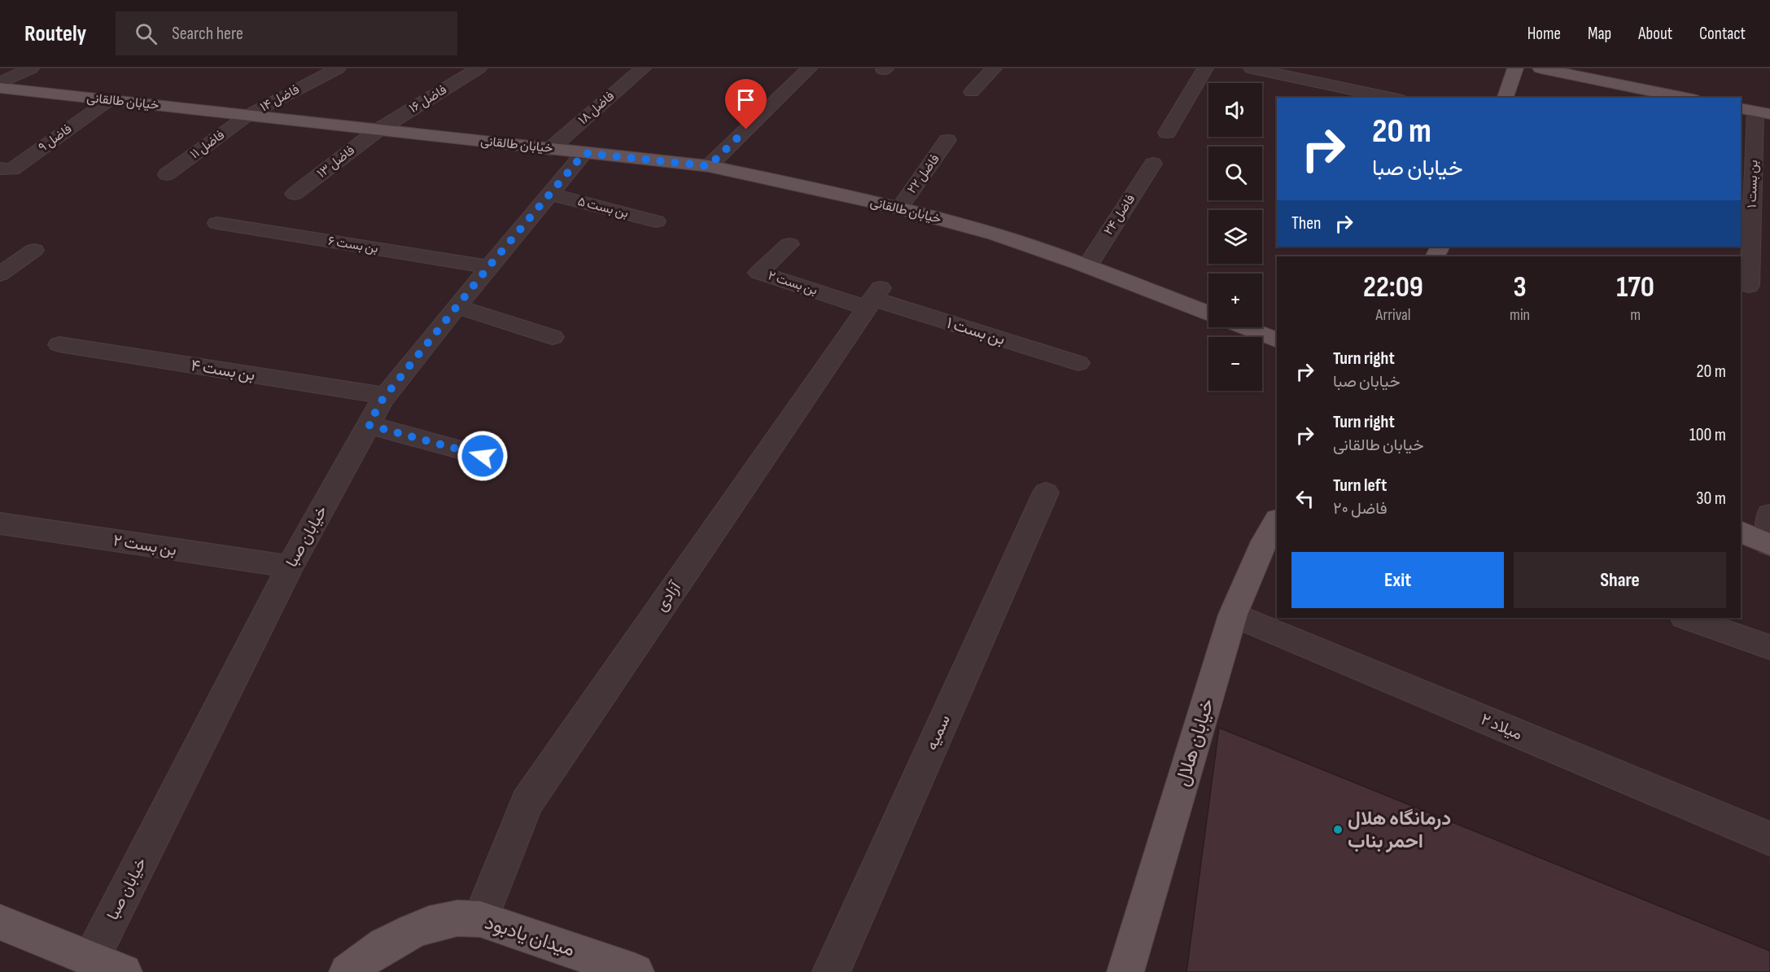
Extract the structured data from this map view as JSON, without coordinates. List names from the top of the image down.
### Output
{
  "streets": {
    "main road": ["خیابان طالقانی", "خیابان هلال", "میدان یادبود"],
    "street": [
      "فاضل ۱۴",
      "فاضل ۱۶",
      "فاضل ۱۸",
      "فاضل ۹",
      "فاضل ۱۱",
      "فاضل ۱۳",
      "فاضل ۲۲",
      "بن بست ۱",
      "بن بست ۵",
      "فاضل ۲۴",
      "بن بست ۶",
      "بن بست ۲",
      "بن بست ۴",
      "خیابان صبا",
      "آزادی",
      "میلاد ۲",
      "سمیه"
    ]
  },
  "crossings": [
    ["فاضل ۱۴", "خیابان طالقانی"],
    ["فاضل ۱۴", "فاضل ۱۱"],
    ["فاضل ۱۶", "خیابان طالقانی"],
    ["فاضل ۱۶", "فاضل ۱۳"],
    ["خیابان طالقانی", "فاضل ۱۸"],
    ["خیابان طالقانی", "فاضل ۹"],
    ["خیابان طالقانی", "فاضل ۱۱"],
    ["خیابان طالقانی", "فاضل ۱۳"],
    ["خیابان طالقانی", "فاضل ۲۲"],
    ["خیابان طالقانی", "فاضل ۲۴"],
    ["خیابان طالقانی", "خیابان صبا"],
    ["بن بست ۱", "بن بست ۲"],
    ["بن بست ۱", "آزادی"],
    ["بن بست ۵", "خیابان صبا"],
    ["بن بست ۶", "خیابان صبا"],
    ["بن بست ۲", "خیابان صبا"],
    ["بن بست ۲", "آزادی"],
    ["بن بست ۴", "خیابان صبا"],
    ["آزادی", "میدان یادبود"],
    ["میلاد ۲", "خیابان هلال"]
  ],
  "places": ["درمانگاه هلال احمر بناب"],
  "page": {
    "header": "Routely",
    "search": "Search here",
    "nav": [
      "Home",
      "Map",
      "About",
      "Contact"
    ],
    "map_buttons": ["+", "−"],
    "turn": ["20 m", "خیابان صبا"],
    "then": "Then",
    "eta": [
      "22:09",
      "Arrival",
      "3",
      "min",
      "170",
      "m"
    ],
    "list": [
      {
        "name": "Turn right",
        "note": "خیابان صبا",
        "value": "20 m"
      },
      {
        "name": "Turn right",
        "note": "خیابان طالقانی",
        "value": "100 m"
      },
      {
        "name": "Turn left",
        "note": "فاضل ۲۰",
        "value": "30 m"
      }
    ],
    "buttons": ["Exit", "Share"]
  }
}
